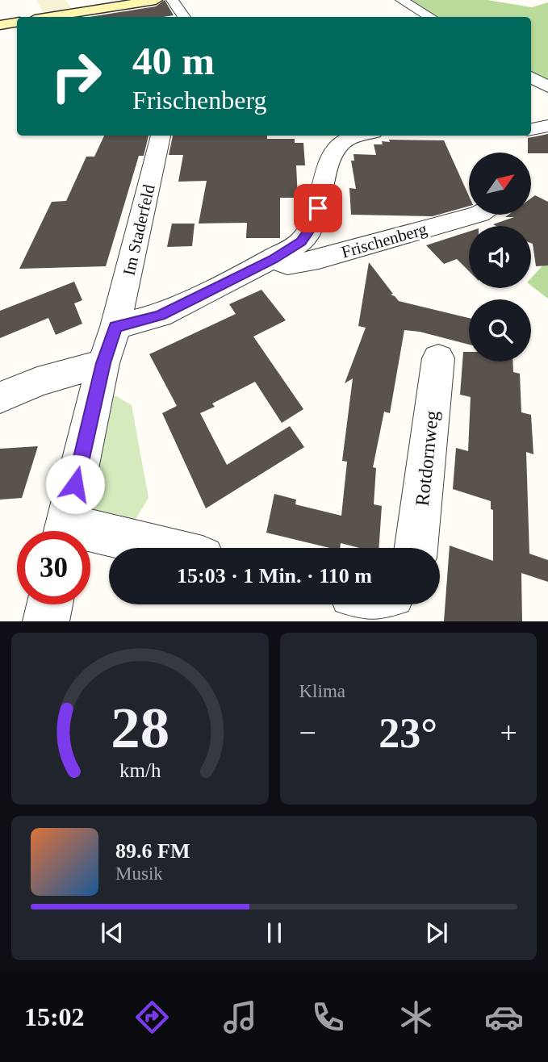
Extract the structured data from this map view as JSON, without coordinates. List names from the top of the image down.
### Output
{
  "streets": {
    "street": ["Im Staderfeld", "Frischenberg", "Rotdornweg"]
  },
  "north": "top right",
  "page": {
    "turn": ["40 m", "Frischenberg"],
    "limit": "30",
    "trip": "15:03 · 1 Min. · 110 m",
    "tile": "Klima",
    "heat": ["−", "23°", "+"],
    "song": ["89.6 FM", "Musik"],
    "tabs": "15:02",
    "gauge": ["28", "km/h"]
  }
}
